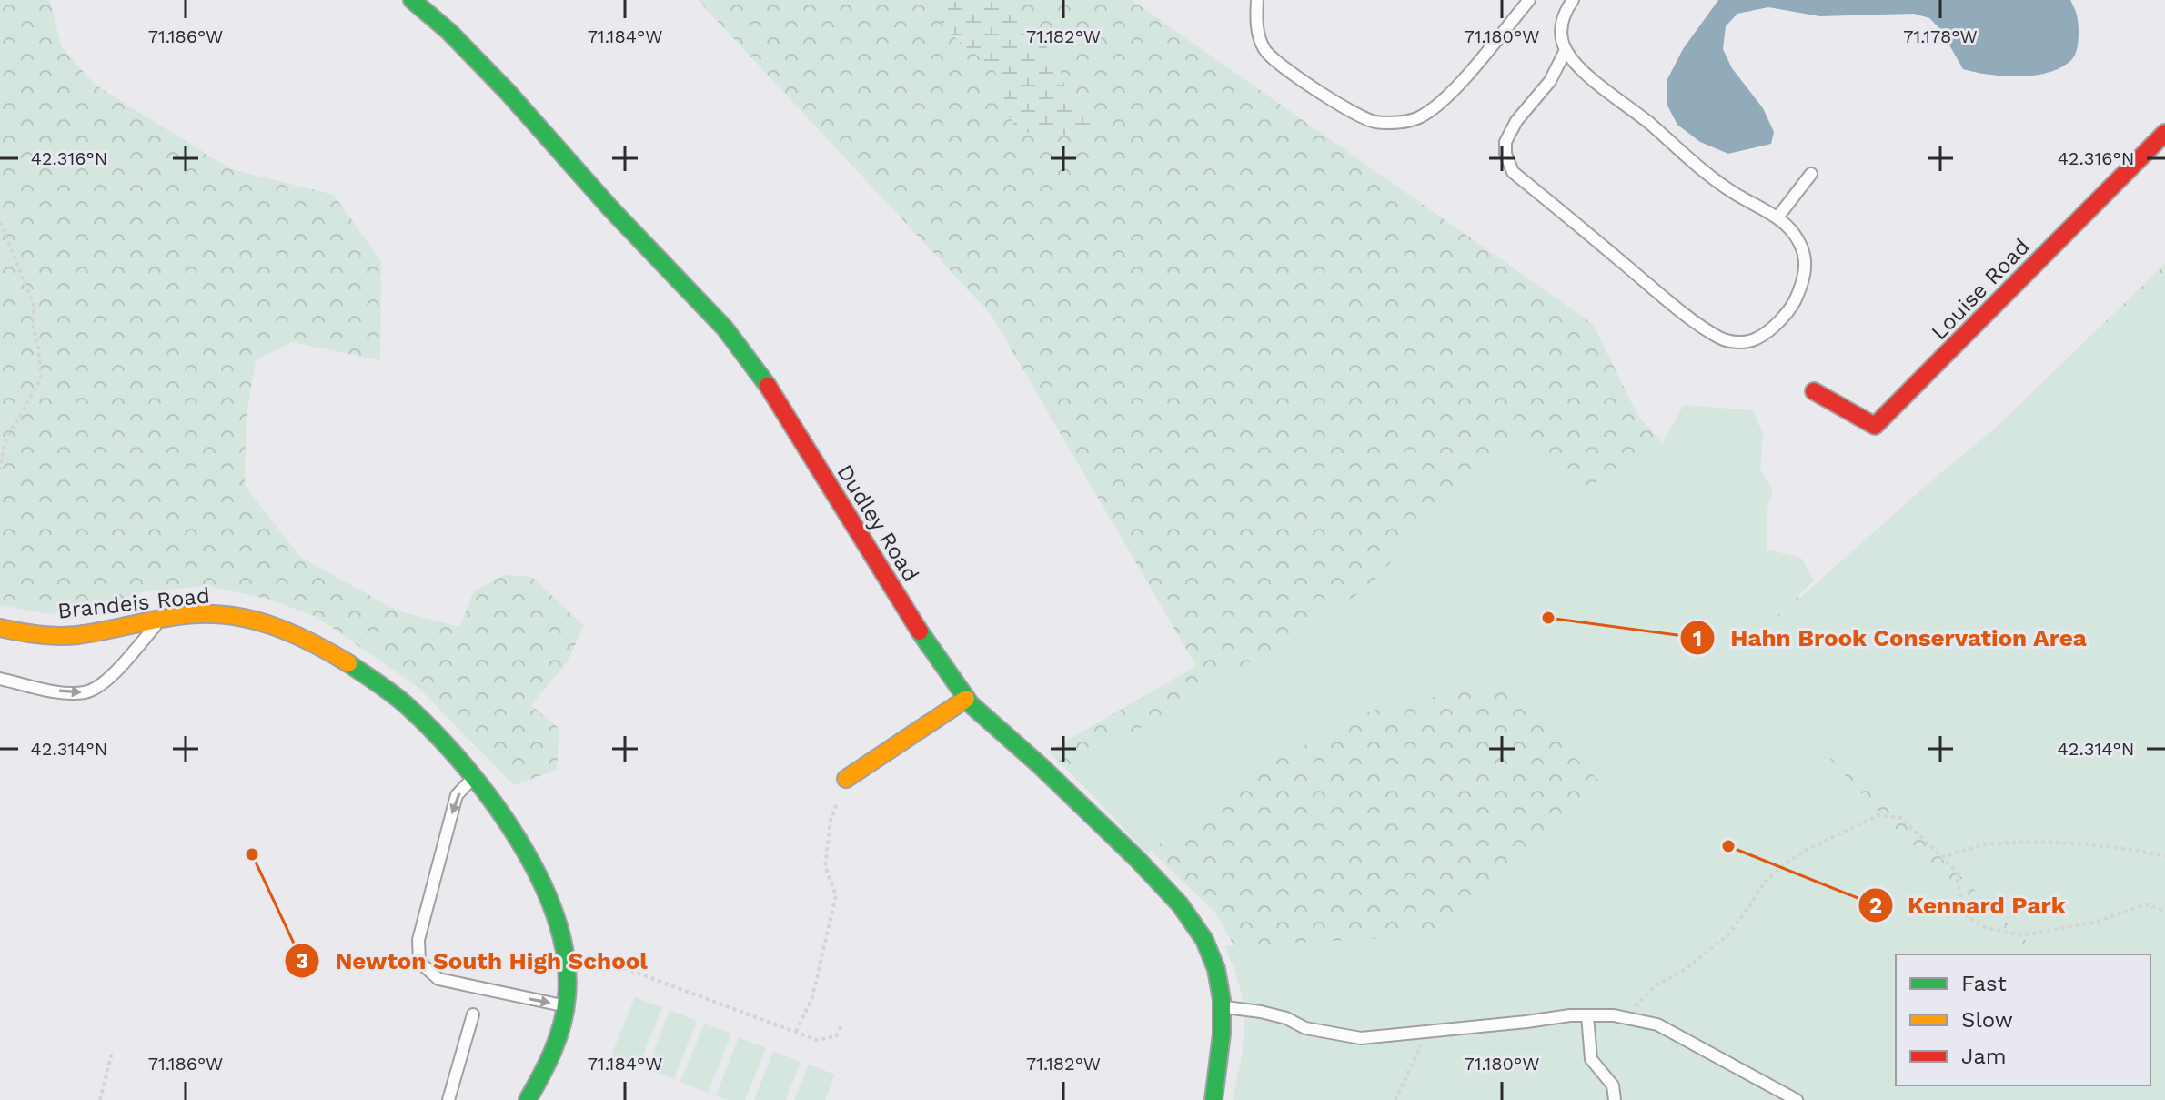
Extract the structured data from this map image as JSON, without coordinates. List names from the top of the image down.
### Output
{
  "streets": {
    "street": ["Louise Road", "Dudley Road", "Brandeis Road"]
  },
  "places": ["Hahn Brook Conservation Area", "Kennard Park", "Newton South High School"],
  "legend": ["Fast", "Slow", "Jam"],
  "coordinates": [
    "71.186°W",
    "71.184°W",
    "71.182°W",
    "71.180°W",
    "71.178°W",
    "42.316°N",
    "42.314°N"
  ]
}
